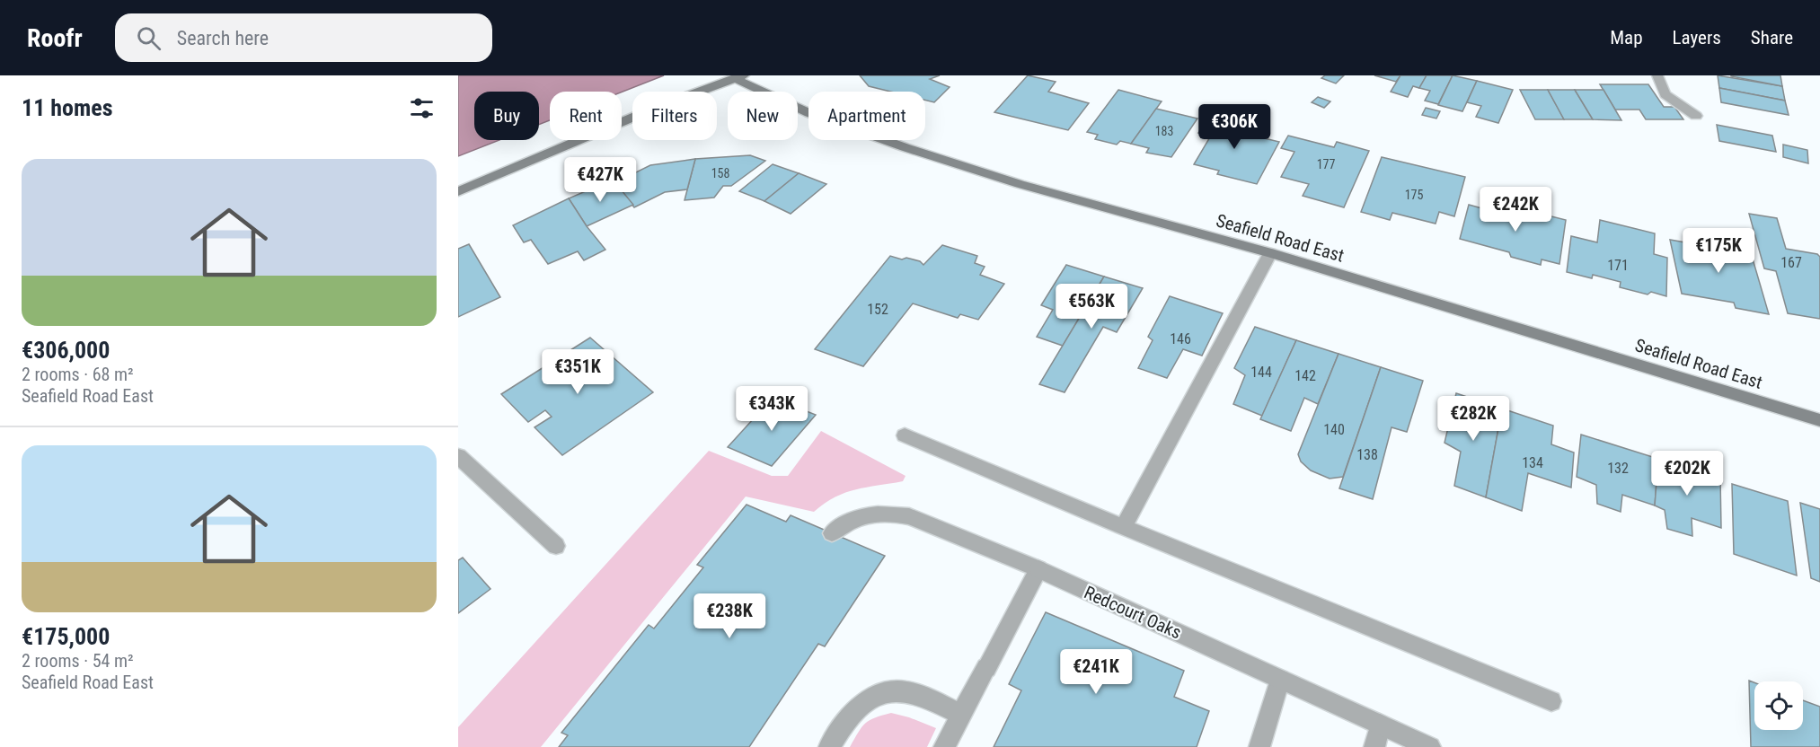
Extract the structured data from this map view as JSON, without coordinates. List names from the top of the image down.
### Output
{
  "streets": {
    "street": ["Seafield Road East", "Redcourt Oaks"]
  },
  "house_numbers": [
    "183",
    "177",
    "158",
    "175",
    "167",
    "171",
    "152",
    "146",
    "144",
    "142",
    "140",
    "138",
    "134",
    "132"
  ],
  "page": {
    "header": "Roofr",
    "search": "Search here",
    "nav": ["Map", "Layers", "Share"],
    "heading": "11 homes",
    "chip": [
      "Buy",
      "Rent",
      "Filters",
      "New",
      "Apartment"
    ],
    "price": [
      "€306K",
      "€427K",
      "€242K",
      "€175K",
      "€563K",
      "€351K",
      "€343K",
      "€282K",
      "€202K",
      "€238K",
      "€241K"
    ],
    "list": [
      {
        "name": "€306,000",
        "note": "2 rooms · 68 m² · Seafield Road East"
      },
      {
        "name": "€175,000",
        "note": "2 rooms · 54 m² · Seafield Road East"
      }
    ]
  }
}
